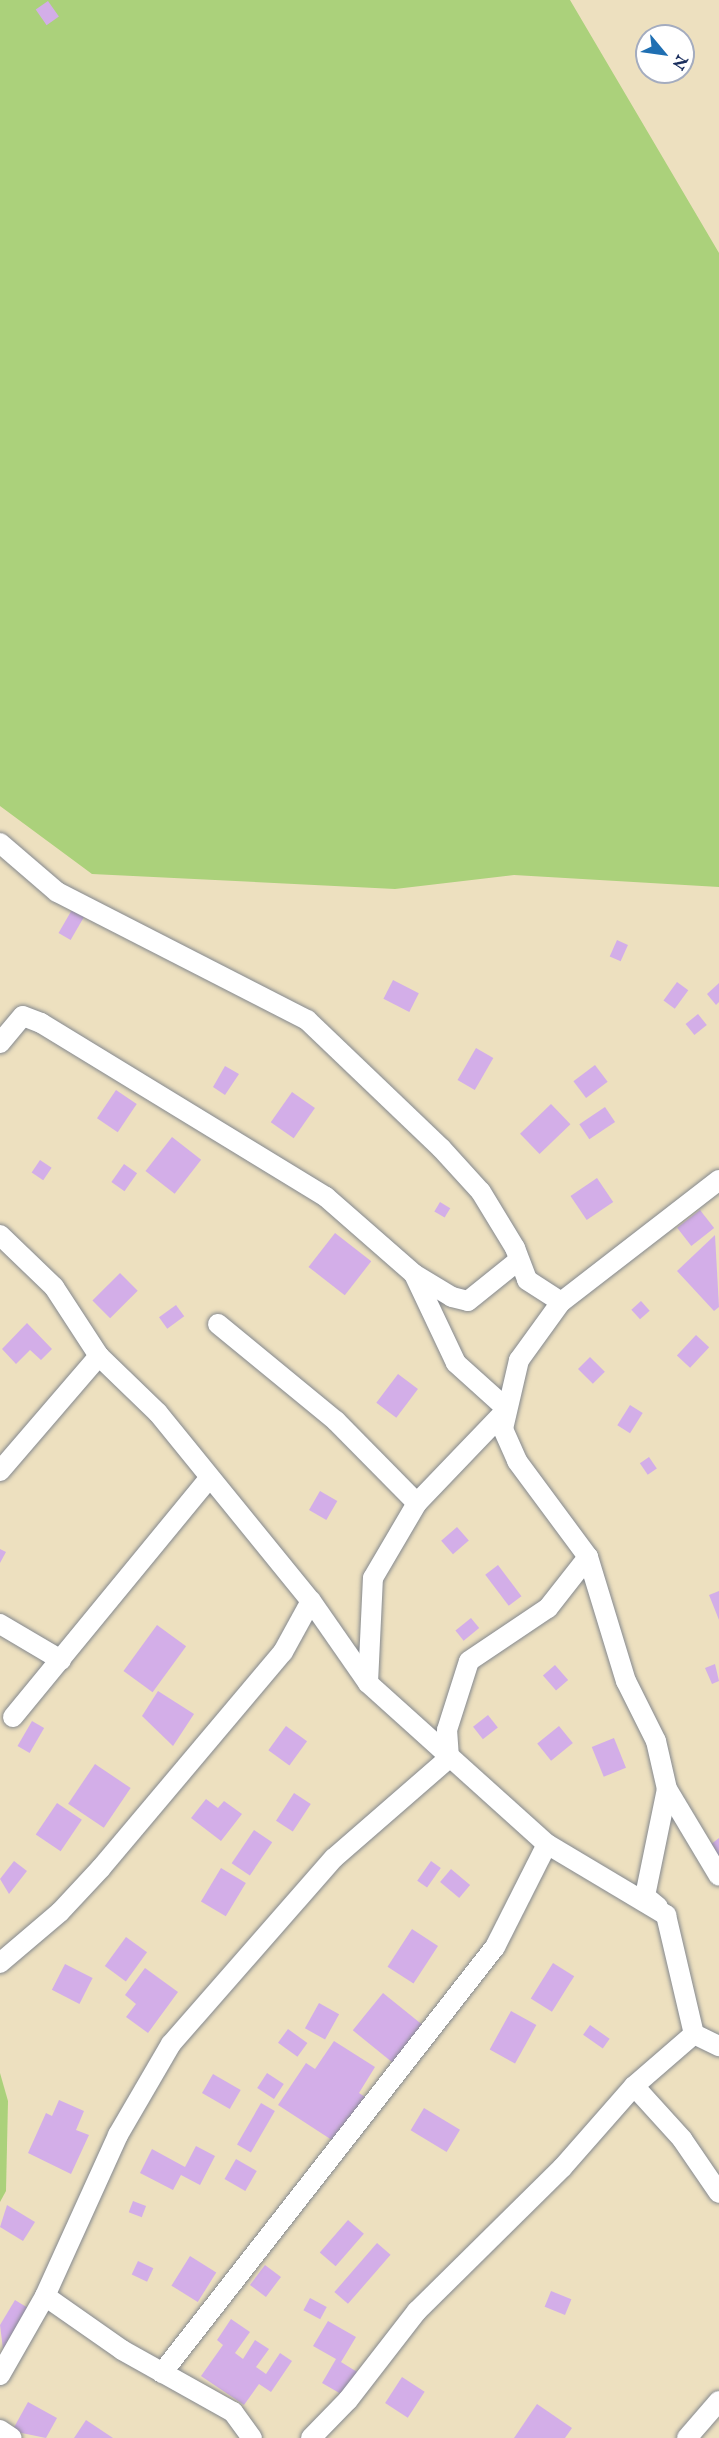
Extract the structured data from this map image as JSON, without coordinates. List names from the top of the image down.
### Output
{
  "north": "bottom right"
}
